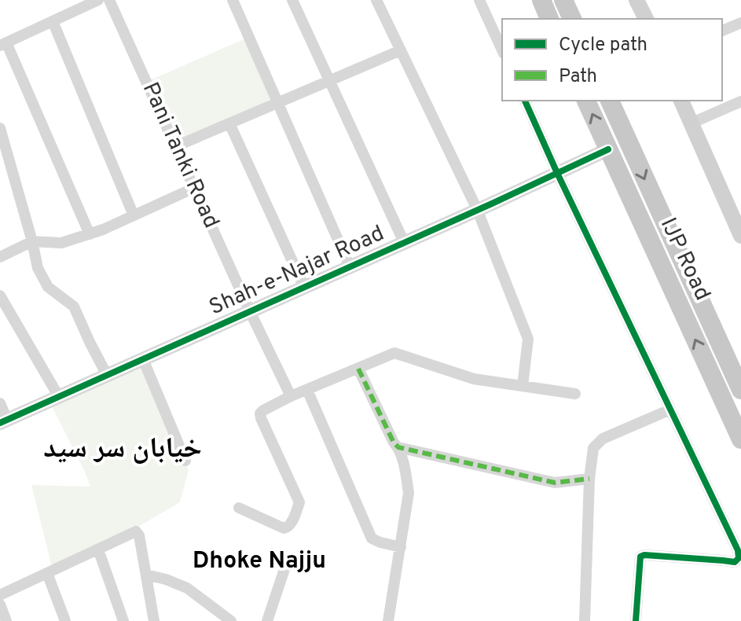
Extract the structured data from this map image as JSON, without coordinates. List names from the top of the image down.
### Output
{
  "streets": {
    "highway": ["IJP Road"],
    "street": ["Pani Tanki Road", "Shah-e-Najar Road"]
  },
  "crossings": [
    ["Pani Tanki Road", "Shah-e-Najar Road"],
    ["IJP Road", "Shah-e-Najar Road"]
  ],
  "districts": ["خیابان سر سید", "Dhoke Najju"],
  "legend": ["Cycle path", "Path"]
}
